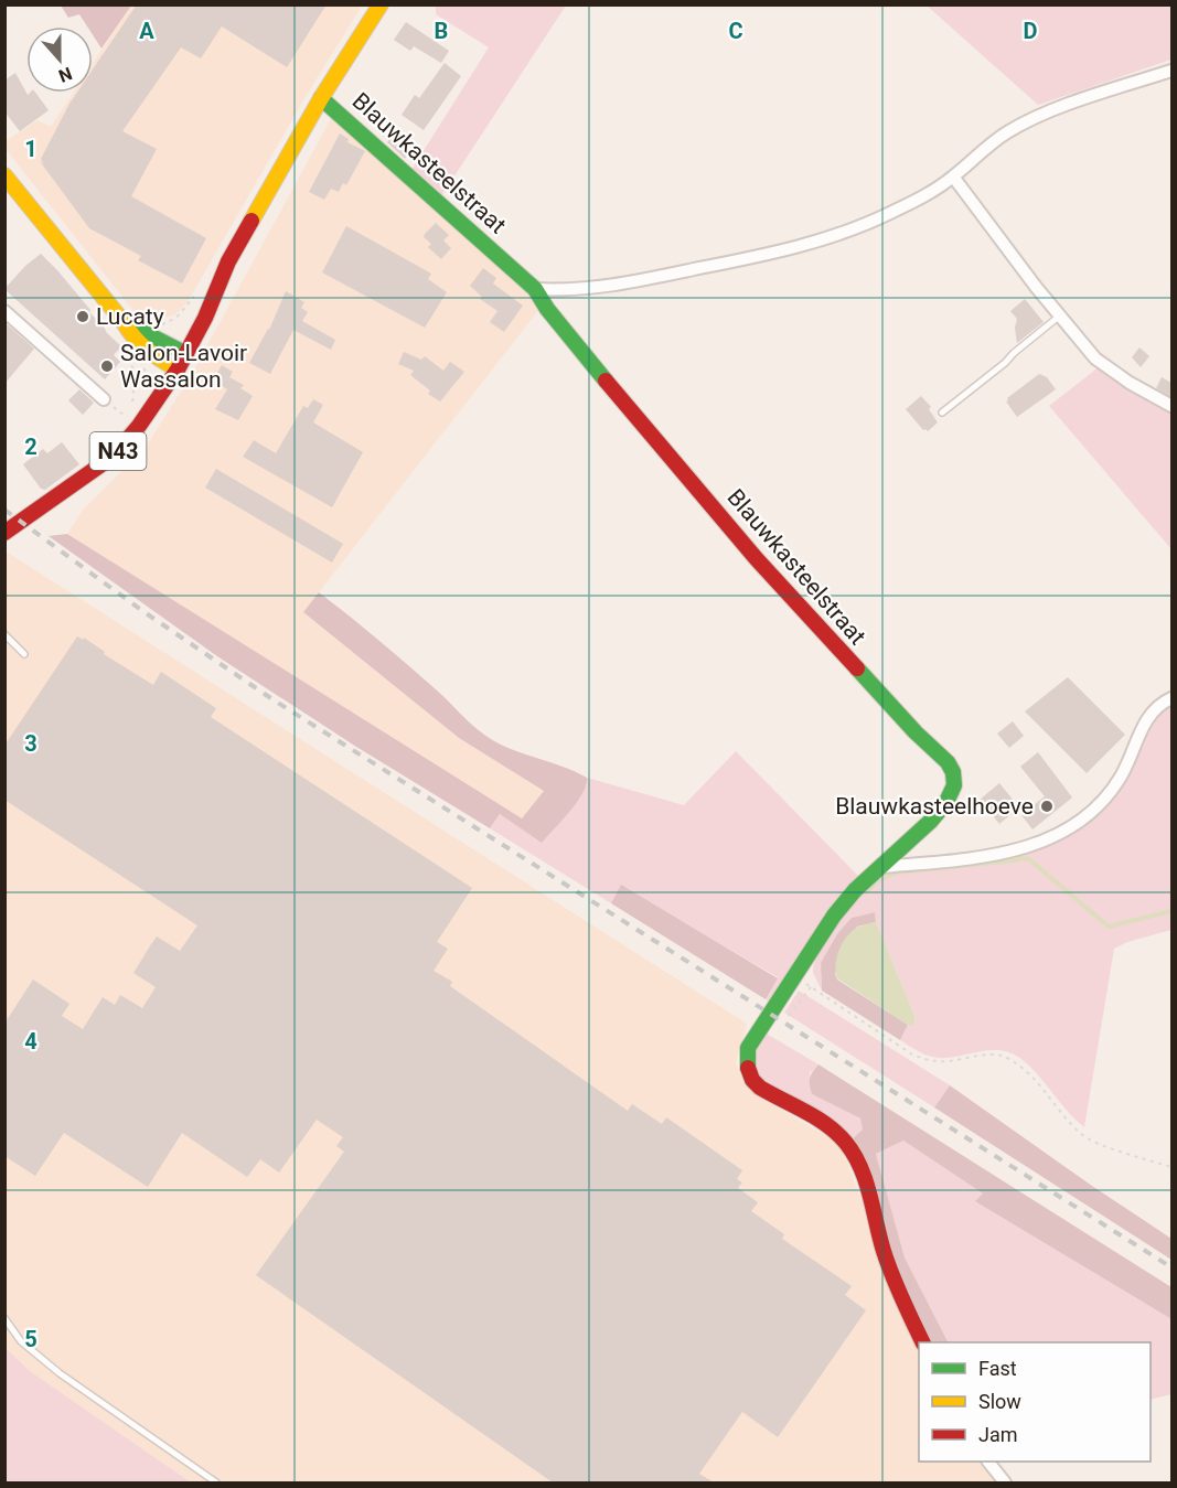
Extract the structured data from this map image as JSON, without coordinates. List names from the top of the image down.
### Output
{
  "streets": {
    "street": ["Blauwkasteelstraat", "N43"]
  },
  "crossings": [
    ["Blauwkasteelstraat", "N43"]
  ],
  "places": ["Lucaty", "Salon-Lavoir Wassalon", "Blauwkasteelhoeve"],
  "legend": ["Fast", "Slow", "Jam"],
  "north": "bottom",
  "grid": {
    "columns": [
      "A",
      "B",
      "C",
      "D"
    ],
    "rows": [
      "1",
      "2",
      "3",
      "4",
      "5"
    ]
  }
}
